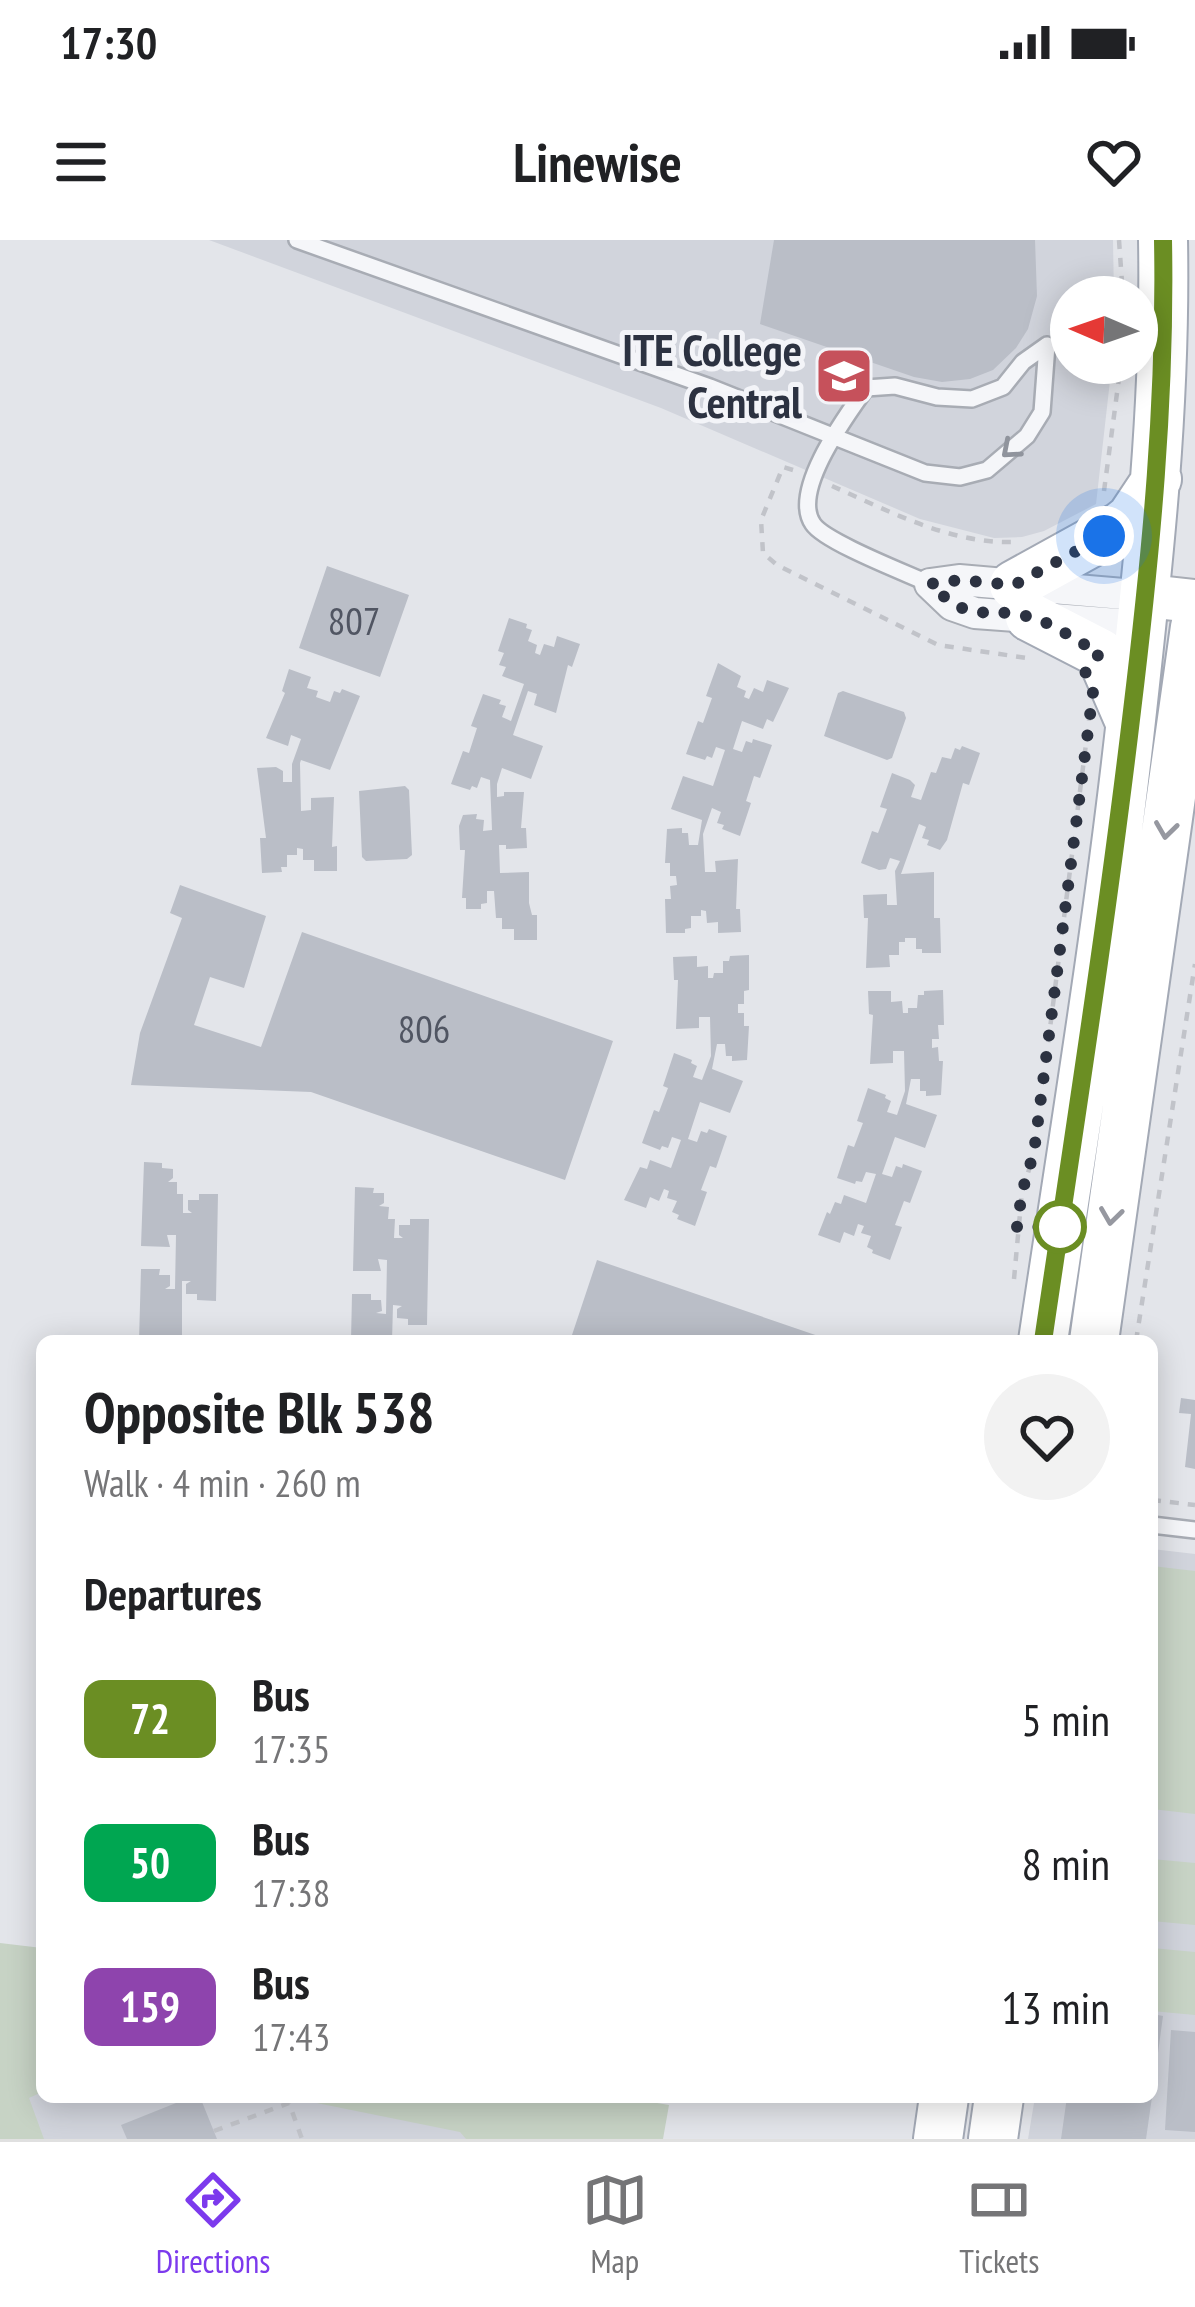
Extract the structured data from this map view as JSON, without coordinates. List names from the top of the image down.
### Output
{
  "places": {
    "school or university": ["ITE College Central"]
  },
  "lines": ["bus line 72"],
  "house_numbers": ["807", "806"],
  "north": "left",
  "page": {
    "status": "17:30",
    "header": "Linewise",
    "heading": [
      ["Opposite Blk 538", "Walk · 4 min · 260 m"],
      "Departures"
    ],
    "list": [
      {
        "mark": "72",
        "name": "Bus",
        "note": "17:35",
        "value": "5 min"
      },
      {
        "mark": "50",
        "name": "Bus",
        "note": "17:38",
        "value": "8 min"
      },
      {
        "mark": "159",
        "name": "Bus",
        "note": "17:43",
        "value": "13 min"
      }
    ],
    "tabs": ["Directions", "Map", "Tickets"]
  }
}
